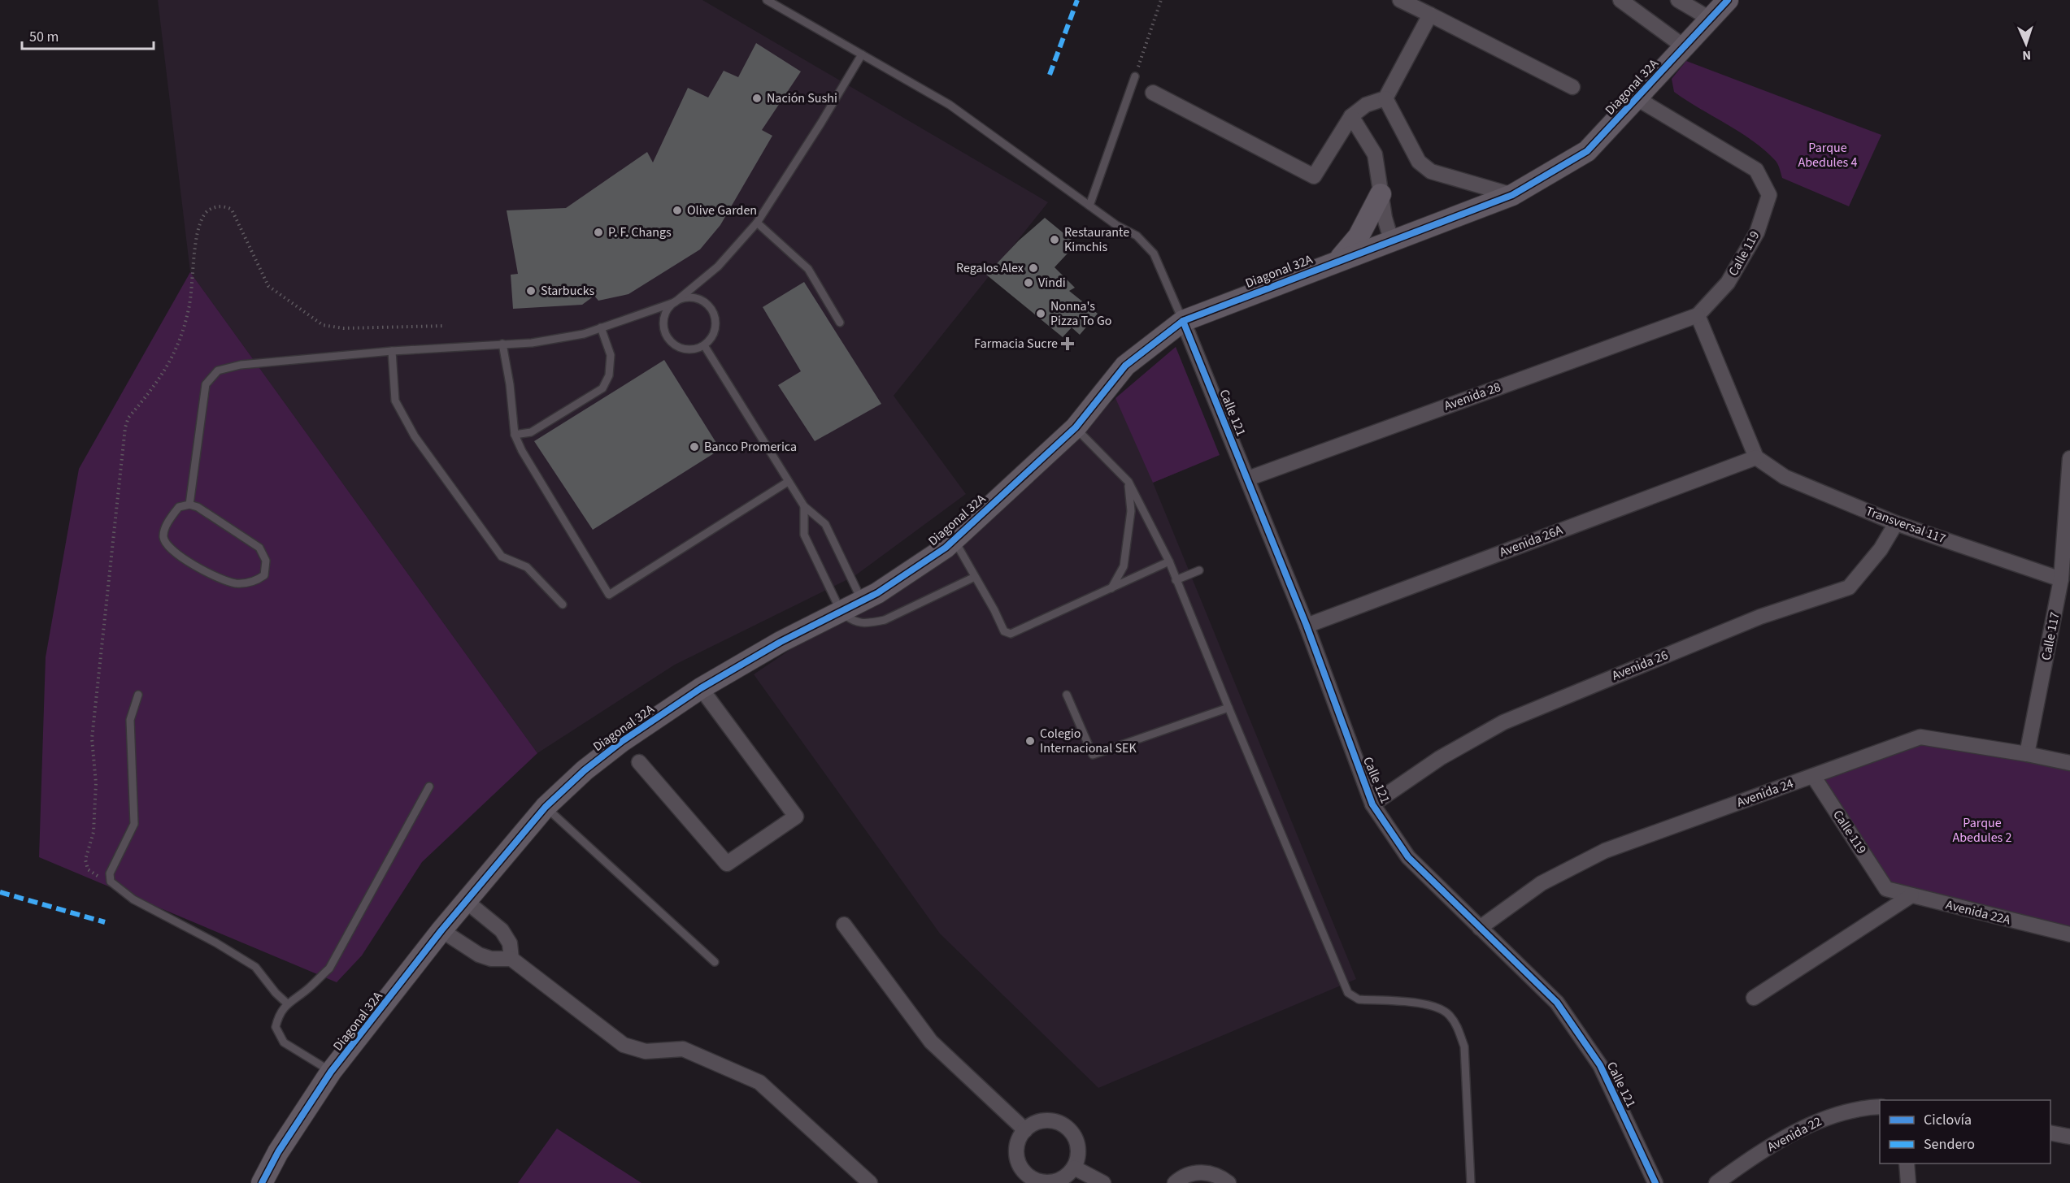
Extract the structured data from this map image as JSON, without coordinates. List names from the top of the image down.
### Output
{
  "streets": {
    "street": [
      "Diagonal 32A",
      "Calle 119",
      "Avenida 28",
      "Calle 121",
      "Transversal 117",
      "Avenida 26A",
      "Calle 117",
      "Avenida 26",
      "Avenida 24",
      "Avenida 22A",
      "Avenida 22"
    ]
  },
  "crossings": [
    ["Diagonal 32A", "Calle 119"],
    ["Diagonal 32A", "Calle 121"],
    ["Calle 119", "Avenida 28"],
    ["Calle 119", "Avenida 24"],
    ["Calle 119", "Avenida 22A"],
    ["Avenida 28", "Calle 121"],
    ["Calle 121", "Avenida 26A"],
    ["Calle 121", "Avenida 26"],
    ["Calle 121", "Avenida 24"],
    ["Transversal 117", "Avenida 26A"],
    ["Transversal 117", "Calle 117"],
    ["Transversal 117", "Avenida 26"],
    ["Calle 117", "Avenida 24"]
  ],
  "parks": ["Parque Abedules 4", "Parque Abedules 2"],
  "places": {
    "other": [
      "Nación Sushi",
      "Olive Garden",
      "P. F. Changs",
      "Restaurante Kimchis",
      "Regalos Alex",
      "Vindi",
      "Starbucks",
      "Nonna's Pizza To Go",
      "Banco Promerica",
      "Colegio Internacional SEK"
    ],
    "health": ["Farmacia Sucre"]
  },
  "legend": ["Ciclovía", "Sendero"],
  "scale_bar": "50 m",
  "north": "bottom"
}
